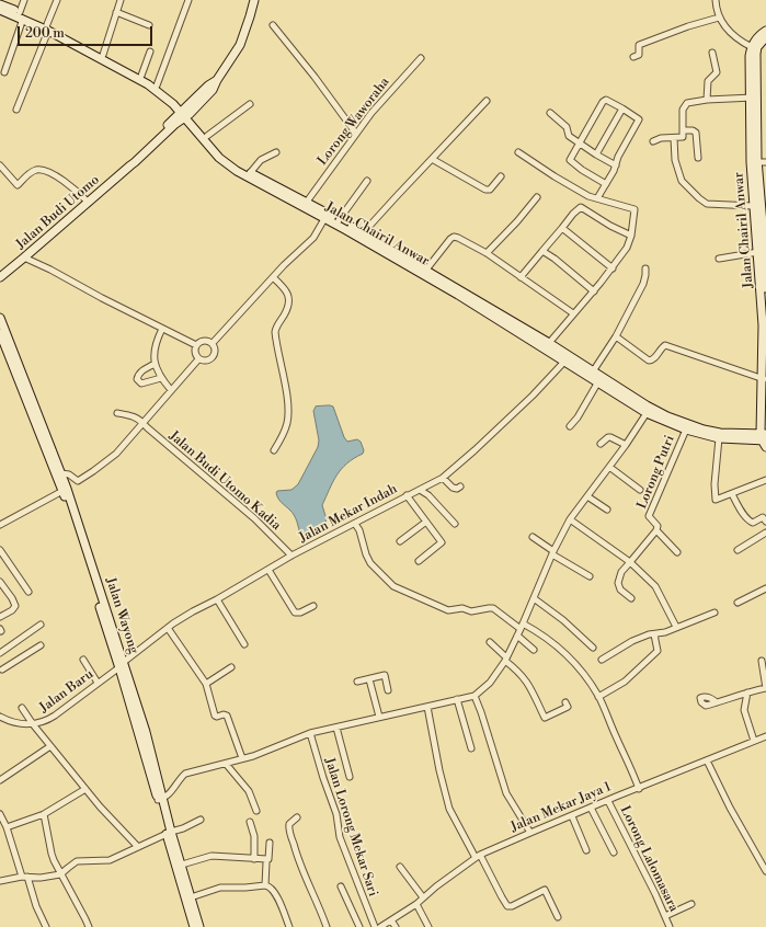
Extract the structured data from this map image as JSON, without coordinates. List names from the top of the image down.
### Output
{
  "streets": {
    "main road": ["Jalan Budi Utomo", "Jalan Chairil Anwar", "Jalan Wayong"],
    "street": [
      "Lorong Waworaha",
      "Lorong Putri",
      "Jalan Budi Utomo Kadia",
      "Jalan Mekar Indah",
      "Jalan Baru",
      "Jalan Mekar Jaya 1",
      "Jalan Lorong Mekar Sari",
      "Lorong Lalomasara"
    ]
  },
  "crossings": [
    ["Lorong Waworaha", "Jalan Chairil Anwar"],
    ["Jalan Budi Utomo", "Jalan Chairil Anwar"],
    ["Jalan Chairil Anwar", "Lorong Putri"],
    ["Jalan Chairil Anwar", "Jalan Mekar Indah"],
    ["Jalan Budi Utomo Kadia", "Jalan Mekar Indah"],
    ["Jalan Mekar Indah", "Jalan Wayong"],
    ["Jalan Mekar Indah", "Jalan Baru"],
    ["Jalan Wayong", "Jalan Baru"],
    ["Jalan Mekar Jaya 1", "Lorong Lalomasara"]
  ],
  "scale_bar": "200 m"
}
